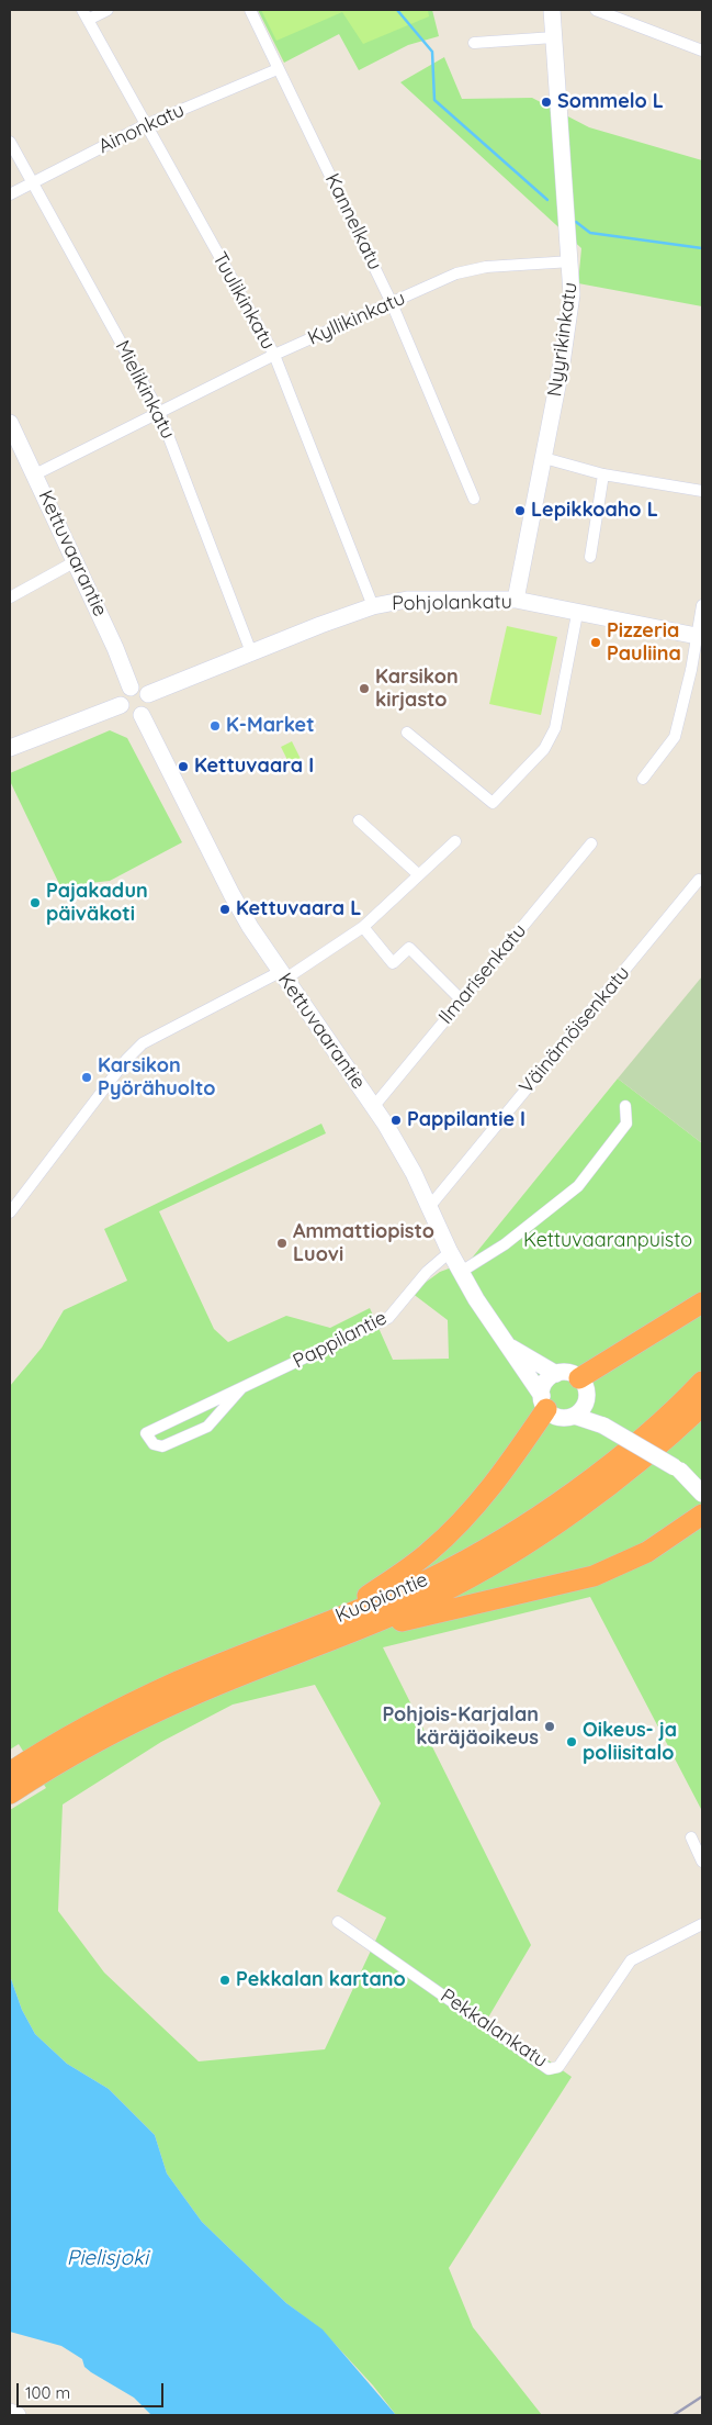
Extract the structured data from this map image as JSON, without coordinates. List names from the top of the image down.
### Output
{
  "streets": {
    "highway": ["Kuopiontie"],
    "street": [
      "Ainonkatu",
      "Kannelkatu",
      "Tuulikinkatu",
      "Kyllikinkatu",
      "Nyyrikinkatu",
      "Mielikinkatu",
      "Kettuvaarantie",
      "Pohjolankatu",
      "Ilmarisenkatu",
      "Väinämöisenkatu",
      "Pappilantie",
      "Pekkalankatu"
    ]
  },
  "crossings": [
    ["Ainonkatu", "Kannelkatu"],
    ["Ainonkatu", "Tuulikinkatu"],
    ["Ainonkatu", "Mielikinkatu"],
    ["Kannelkatu", "Kyllikinkatu"],
    ["Tuulikinkatu", "Kyllikinkatu"],
    ["Tuulikinkatu", "Pohjolankatu"],
    ["Kyllikinkatu", "Nyyrikinkatu"],
    ["Kyllikinkatu", "Mielikinkatu"],
    ["Kyllikinkatu", "Kettuvaarantie"],
    ["Nyyrikinkatu", "Pohjolankatu"],
    ["Mielikinkatu", "Pohjolankatu"],
    ["Kettuvaarantie", "Pohjolankatu"],
    ["Kettuvaarantie", "Ilmarisenkatu"],
    ["Kettuvaarantie", "Väinämöisenkatu"],
    ["Kettuvaarantie", "Pappilantie"]
  ],
  "water": ["Pielisjoki"],
  "parks": ["Kettuvaaranpuisto"],
  "places": [
    "Sommelo L",
    "Lepikkoaho L",
    "Pizzeria Pauliina",
    "Karsikon kirjasto",
    "K-Market",
    "Kettuvaara I",
    "Pajakadun päiväkoti",
    "Kettuvaara L",
    "Karsikon Pyörähuolto",
    "Pappilantie I",
    "Ammattiopisto Luovi",
    "Pohjois-Karjalan käräjäoikeus",
    "Oikeus- ja poliisitalo",
    "Pekkalan kartano"
  ],
  "scale_bar": "100 m"
}
